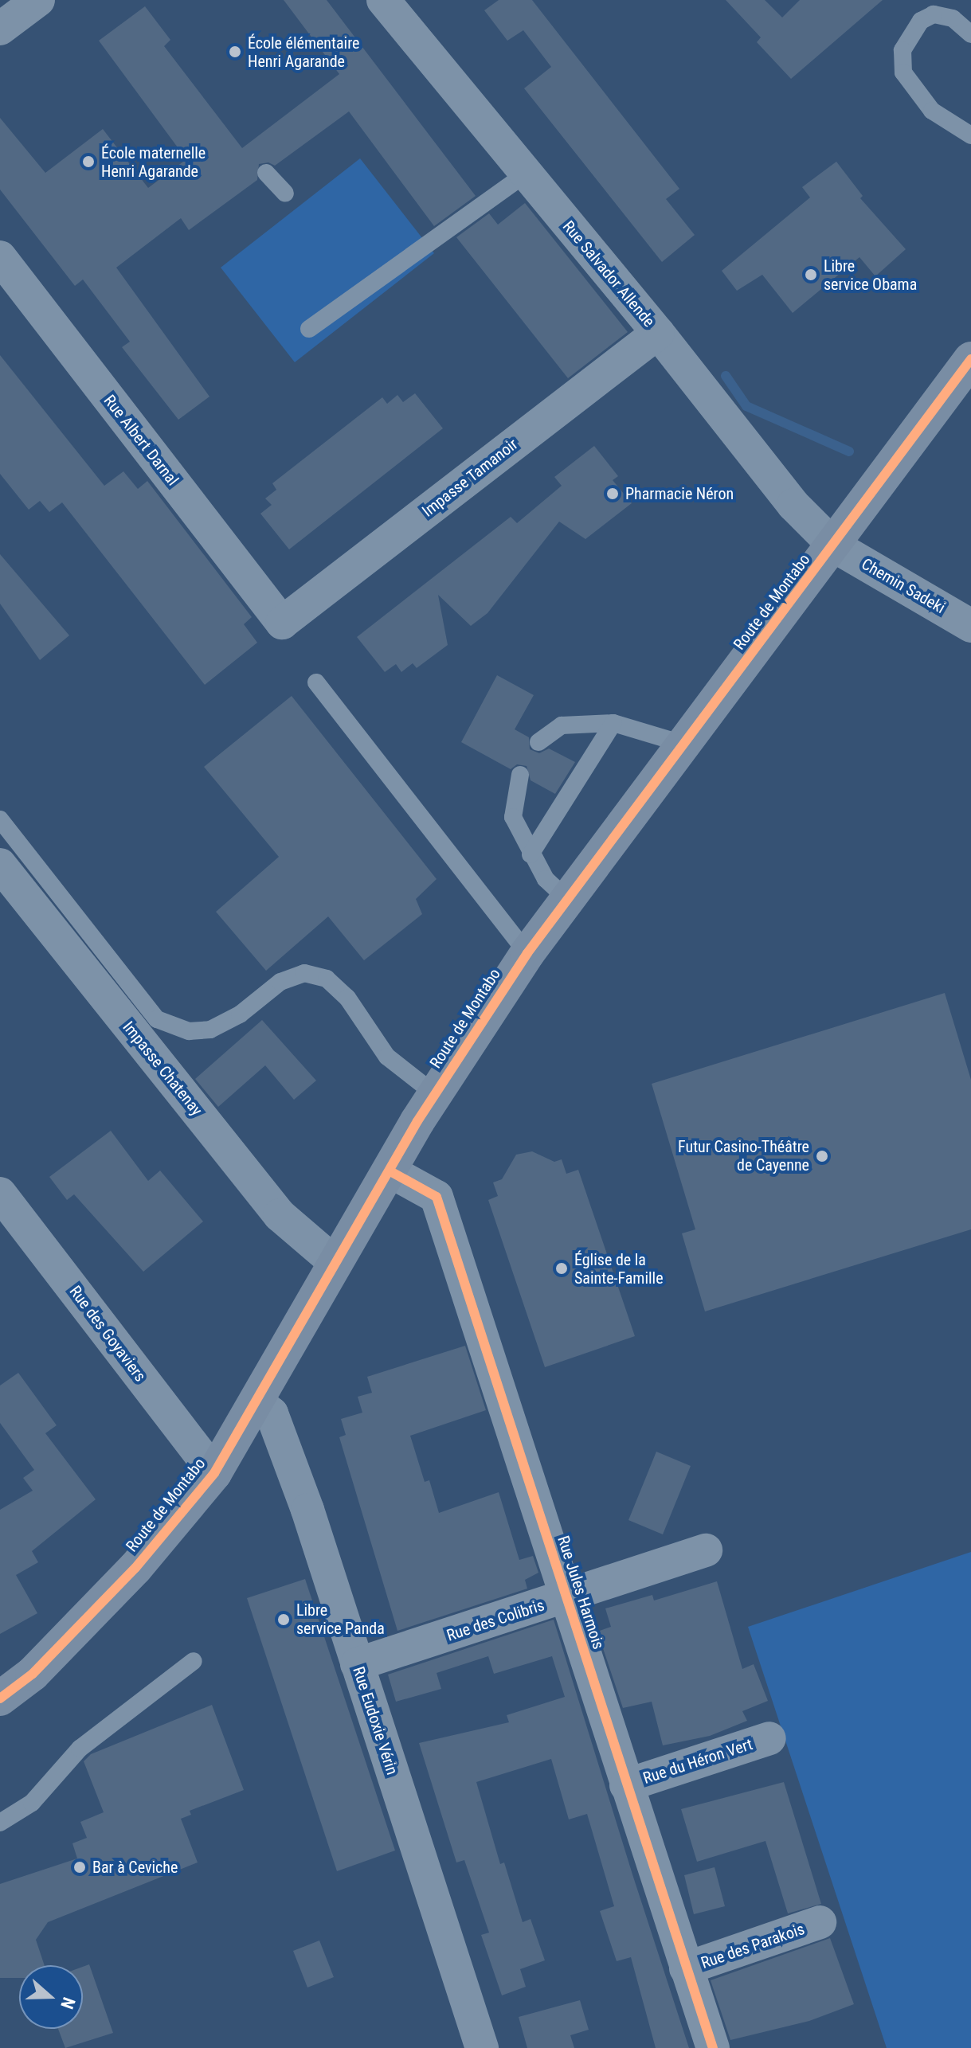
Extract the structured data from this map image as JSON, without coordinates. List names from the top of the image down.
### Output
{
  "streets": {
    "main road": ["Route de Montabo"],
    "street": [
      "Rue Salvador Allende",
      "Rue Albert Darnal",
      "Impasse Tamanoir",
      "Chemin Sadeki",
      "Impasse Chatenay",
      "Rue des Goyaviers",
      "Rue Jules Harmois",
      "Rue des Colibris",
      "Rue Eudoxie Vérin",
      "Rue du Héron Vert",
      "Rue des Parakois"
    ]
  },
  "crossings": [
    ["Rue Salvador Allende", "Impasse Tamanoir"],
    ["Rue Salvador Allende", "Chemin Sadeki"],
    ["Rue Salvador Allende", "Route de Montabo"],
    ["Rue Albert Darnal", "Impasse Tamanoir"],
    ["Chemin Sadeki", "Route de Montabo"],
    ["Route de Montabo", "Impasse Chatenay"],
    ["Route de Montabo", "Rue des Goyaviers"],
    ["Route de Montabo", "Rue Jules Harmois"],
    ["Route de Montabo", "Rue Eudoxie Vérin"],
    ["Rue Jules Harmois", "Rue des Colibris"],
    ["Rue Jules Harmois", "Rue du Héron Vert"],
    ["Rue Jules Harmois", "Rue des Parakois"],
    ["Rue des Colibris", "Rue Eudoxie Vérin"]
  ],
  "places": [
    "École élémentaire Henri Agarande",
    "École maternelle Henri Agarande",
    "Libre service Obama",
    "Pharmacie Néron",
    "Futur Casino-Théâtre de Cayenne",
    "Église de la Sainte-Famille",
    "Libre service Panda",
    "Bar à Ceviche"
  ],
  "north": "right"
}
